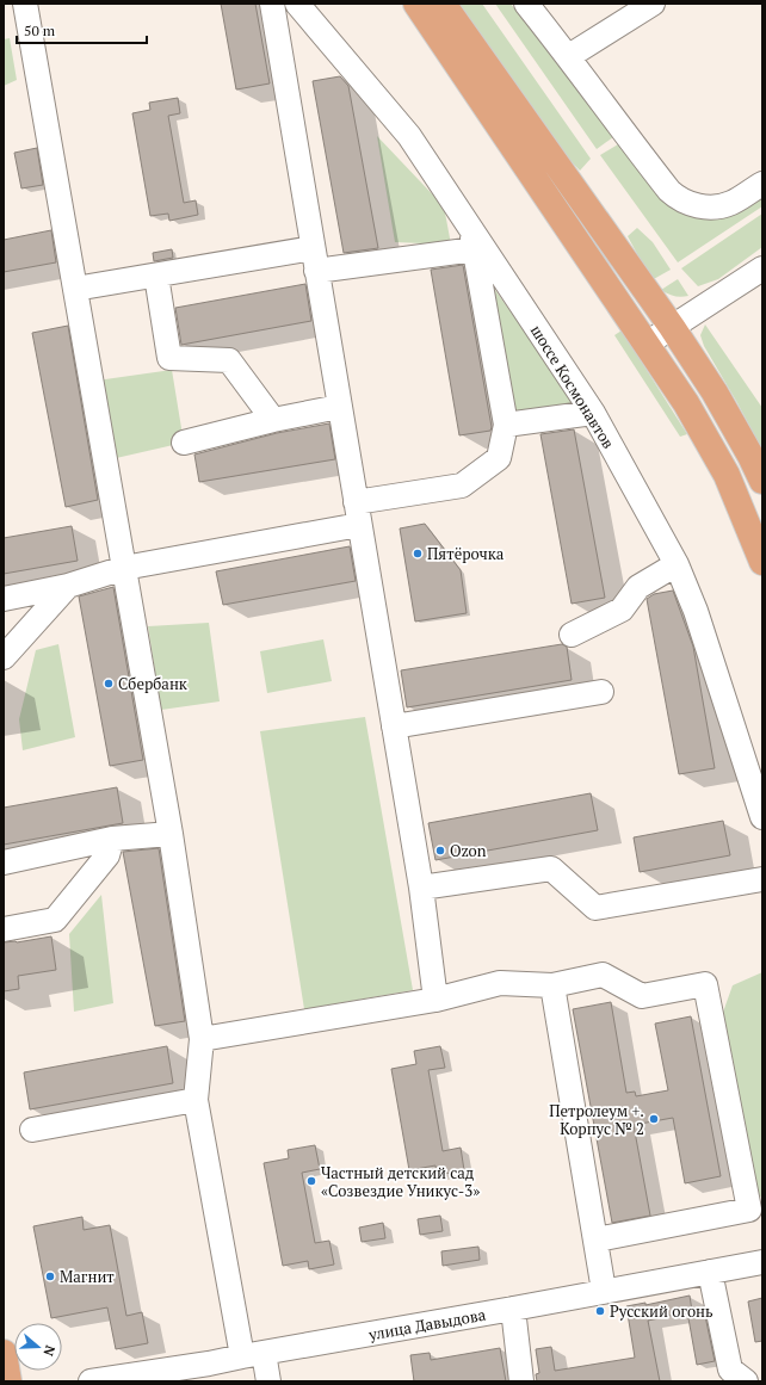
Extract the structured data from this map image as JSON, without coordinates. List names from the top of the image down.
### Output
{
  "streets": {
    "street": ["шоссе Космонавтов", "улица Давыдова"]
  },
  "places": [
    "Пятёрочка",
    "Сбербанк",
    "Ozon",
    "Петролеум +. Корпус № 2",
    "Частный детский сад «Созвездие Уникус-3»",
    "Магнит",
    "Русский огонь"
  ],
  "scale_bar": "50 m",
  "north": "right"
}
